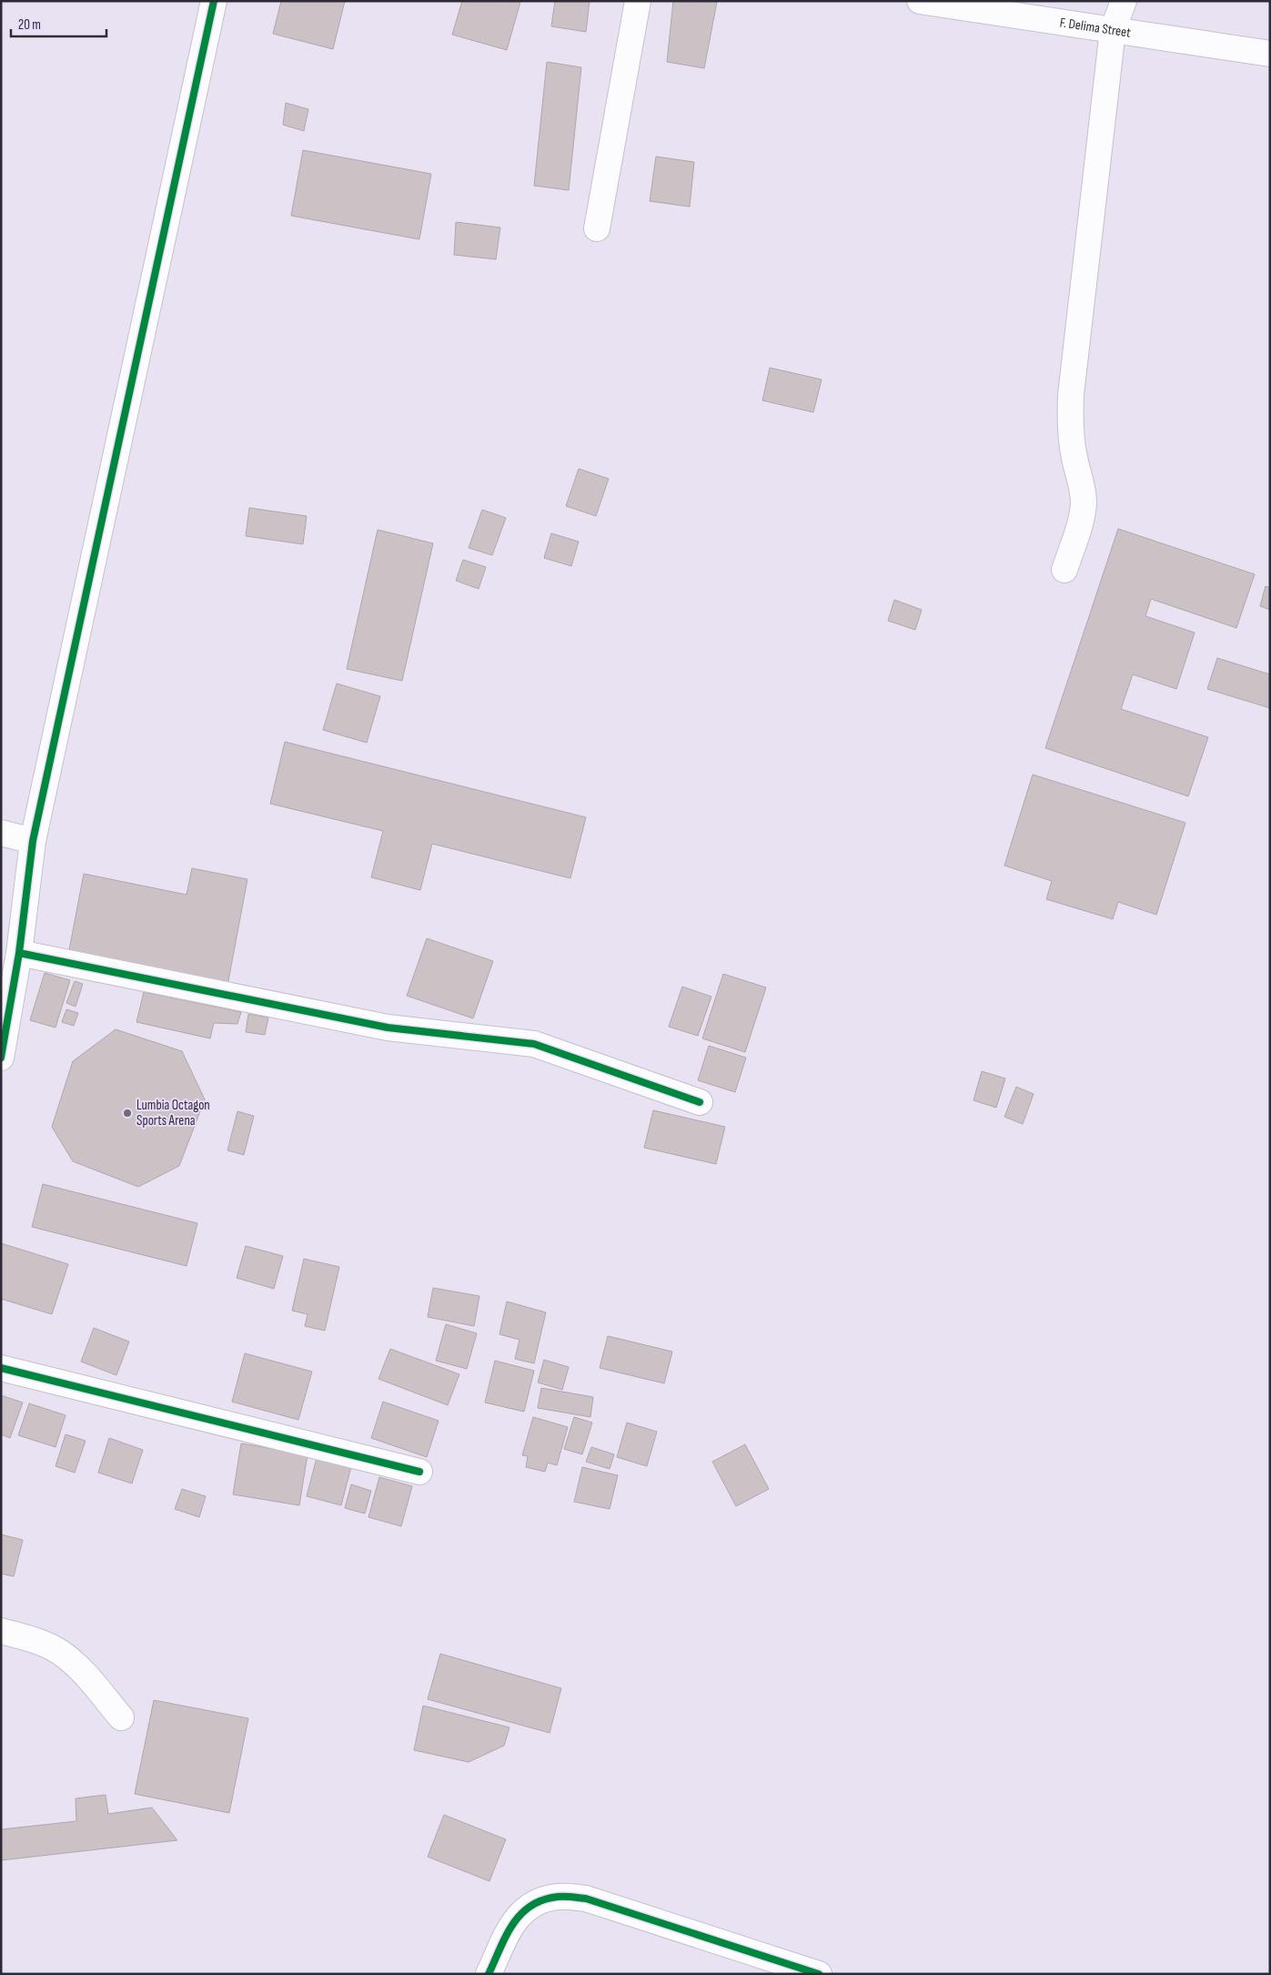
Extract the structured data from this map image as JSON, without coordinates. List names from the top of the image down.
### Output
{
  "streets": {
    "street": ["F. Delima Street"]
  },
  "places": ["Lumbia Octagon Sports Arena"],
  "scale_bar": "20 m"
}
